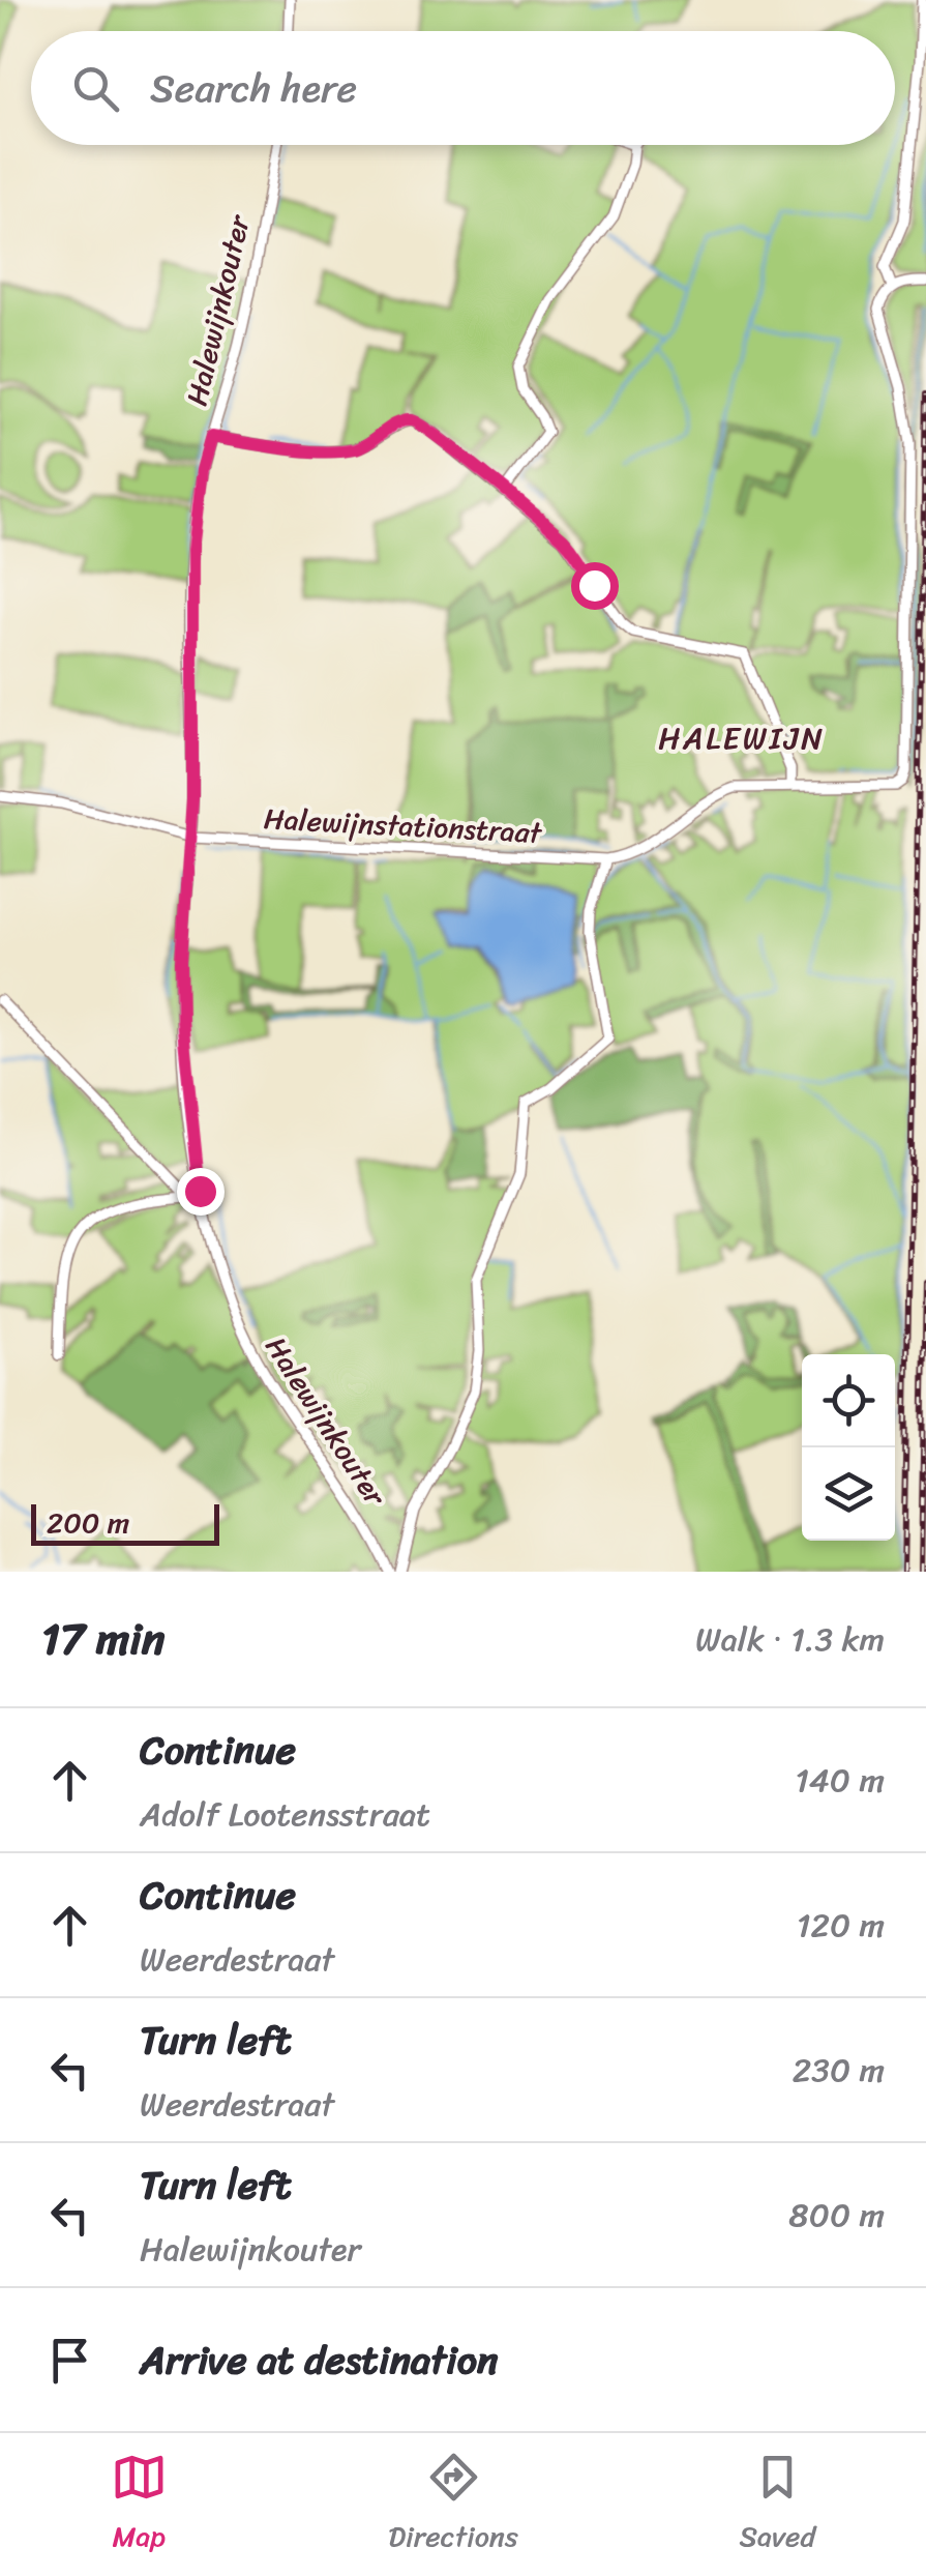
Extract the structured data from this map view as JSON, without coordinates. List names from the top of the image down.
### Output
{
  "streets": {
    "street": ["Halewijnkouter", "Halewijnstationstraat"]
  },
  "crossings": [
    ["Halewijnkouter", "Halewijnstationstraat"]
  ],
  "districts": ["HALEWIJN"],
  "scale_bar": "200 m",
  "page": {
    "search": "Search here",
    "scale": "200 m",
    "heading": ["17 min", "Walk · 1.3 km"],
    "list": [
      ["Continue", "Adolf Lootensstraat", "140 m"],
      ["Continue", "Weerdestraat", "120 m"],
      ["Turn left", "Weerdestraat", "230 m"],
      ["Turn left", "Halewijnkouter", "800 m"],
      "Arrive at destination"
    ],
    "nav": ["Map", "Directions", "Saved"]
  }
}
